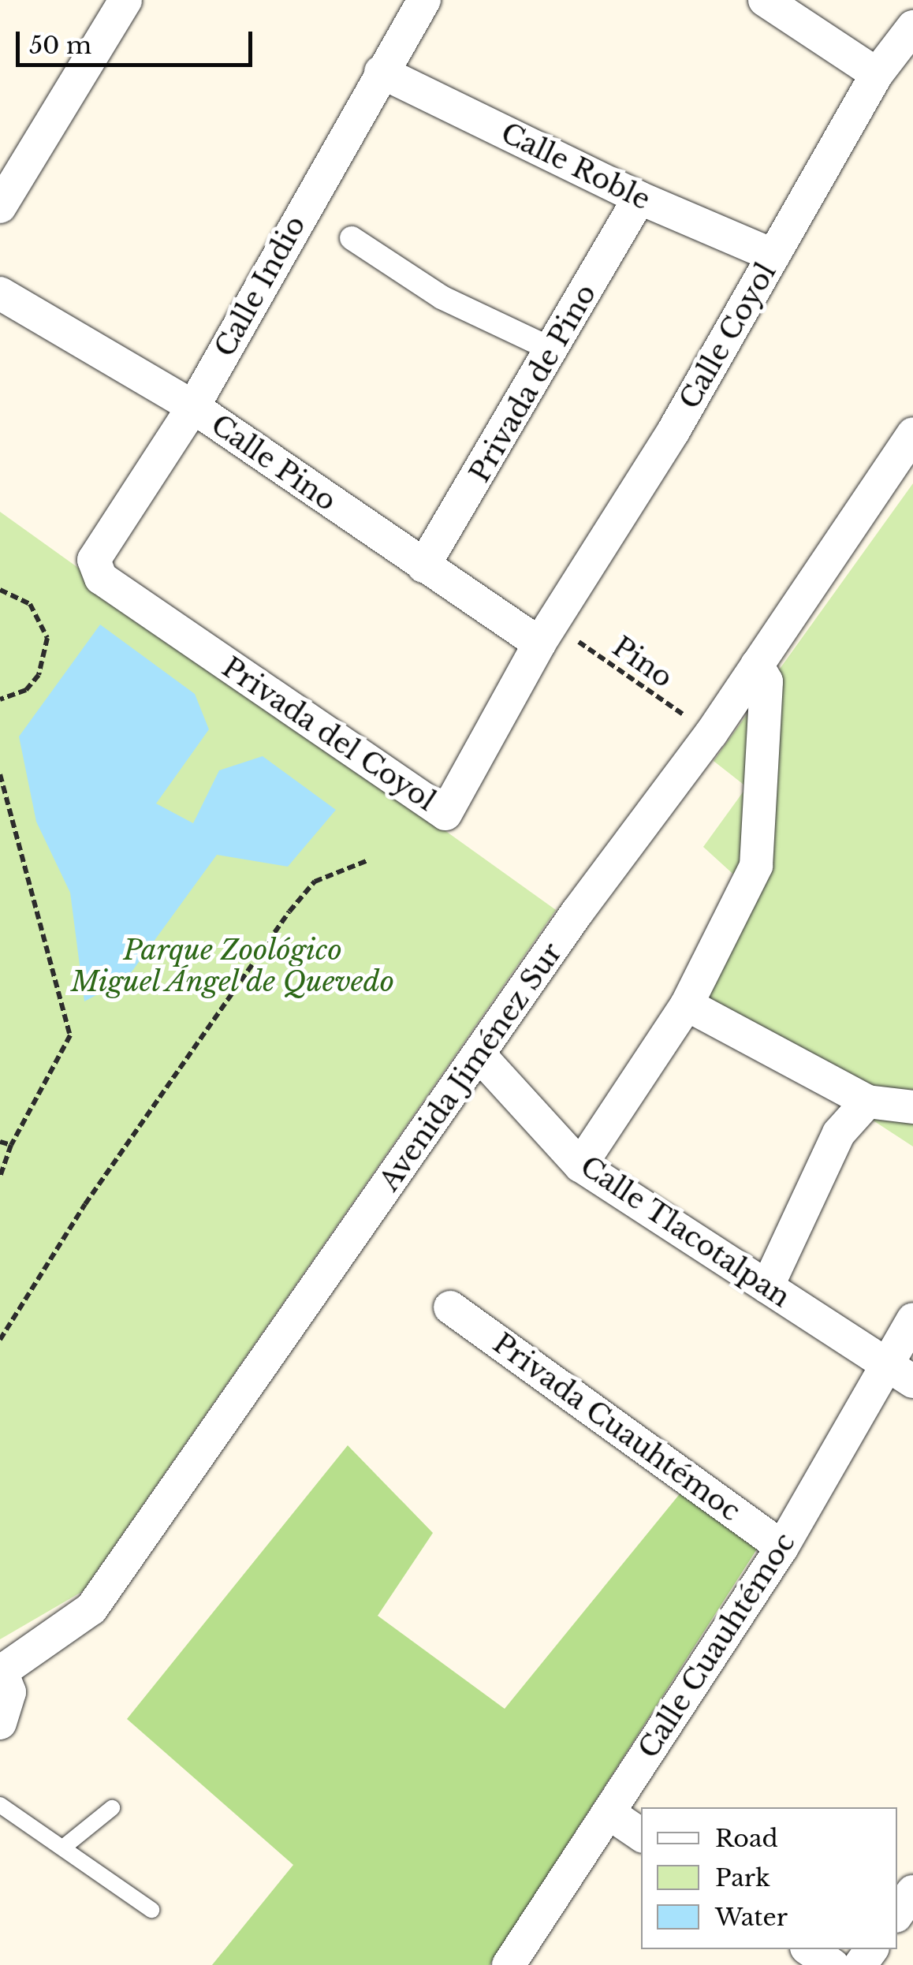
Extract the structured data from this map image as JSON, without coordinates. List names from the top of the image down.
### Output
{
  "streets": {
    "street": [
      "Calle Roble",
      "Calle Indio",
      "Calle Coyol",
      "Privada de Pino",
      "Calle Pino",
      "Privada del Coyol",
      "Avenida Jiménez Sur",
      "Calle Tlacotalpan",
      "Privada Cuauhtémoc",
      "Calle Cuauhtémoc"
    ],
    "path": ["Pino"]
  },
  "crossings": [
    ["Calle Roble", "Calle Indio"],
    ["Calle Roble", "Calle Coyol"],
    ["Calle Roble", "Privada de Pino"],
    ["Calle Indio", "Calle Pino"],
    ["Calle Indio", "Privada del Coyol"],
    ["Calle Coyol", "Calle Pino"],
    ["Calle Coyol", "Pino"],
    ["Calle Coyol", "Privada del Coyol"],
    ["Privada de Pino", "Calle Pino"],
    ["Calle Pino", "Pino"],
    ["Calle Pino", "Privada del Coyol"],
    ["Pino", "Privada del Coyol"],
    ["Pino", "Avenida Jiménez Sur"],
    ["Avenida Jiménez Sur", "Calle Tlacotalpan"],
    ["Calle Tlacotalpan", "Calle Cuauhtémoc"],
    ["Privada Cuauhtémoc", "Calle Cuauhtémoc"]
  ],
  "parks": ["Parque Zoológico Miguel Ángel de Quevedo"],
  "legend": ["Road", "Park", "Water"],
  "scale_bar": "50 m"
}
